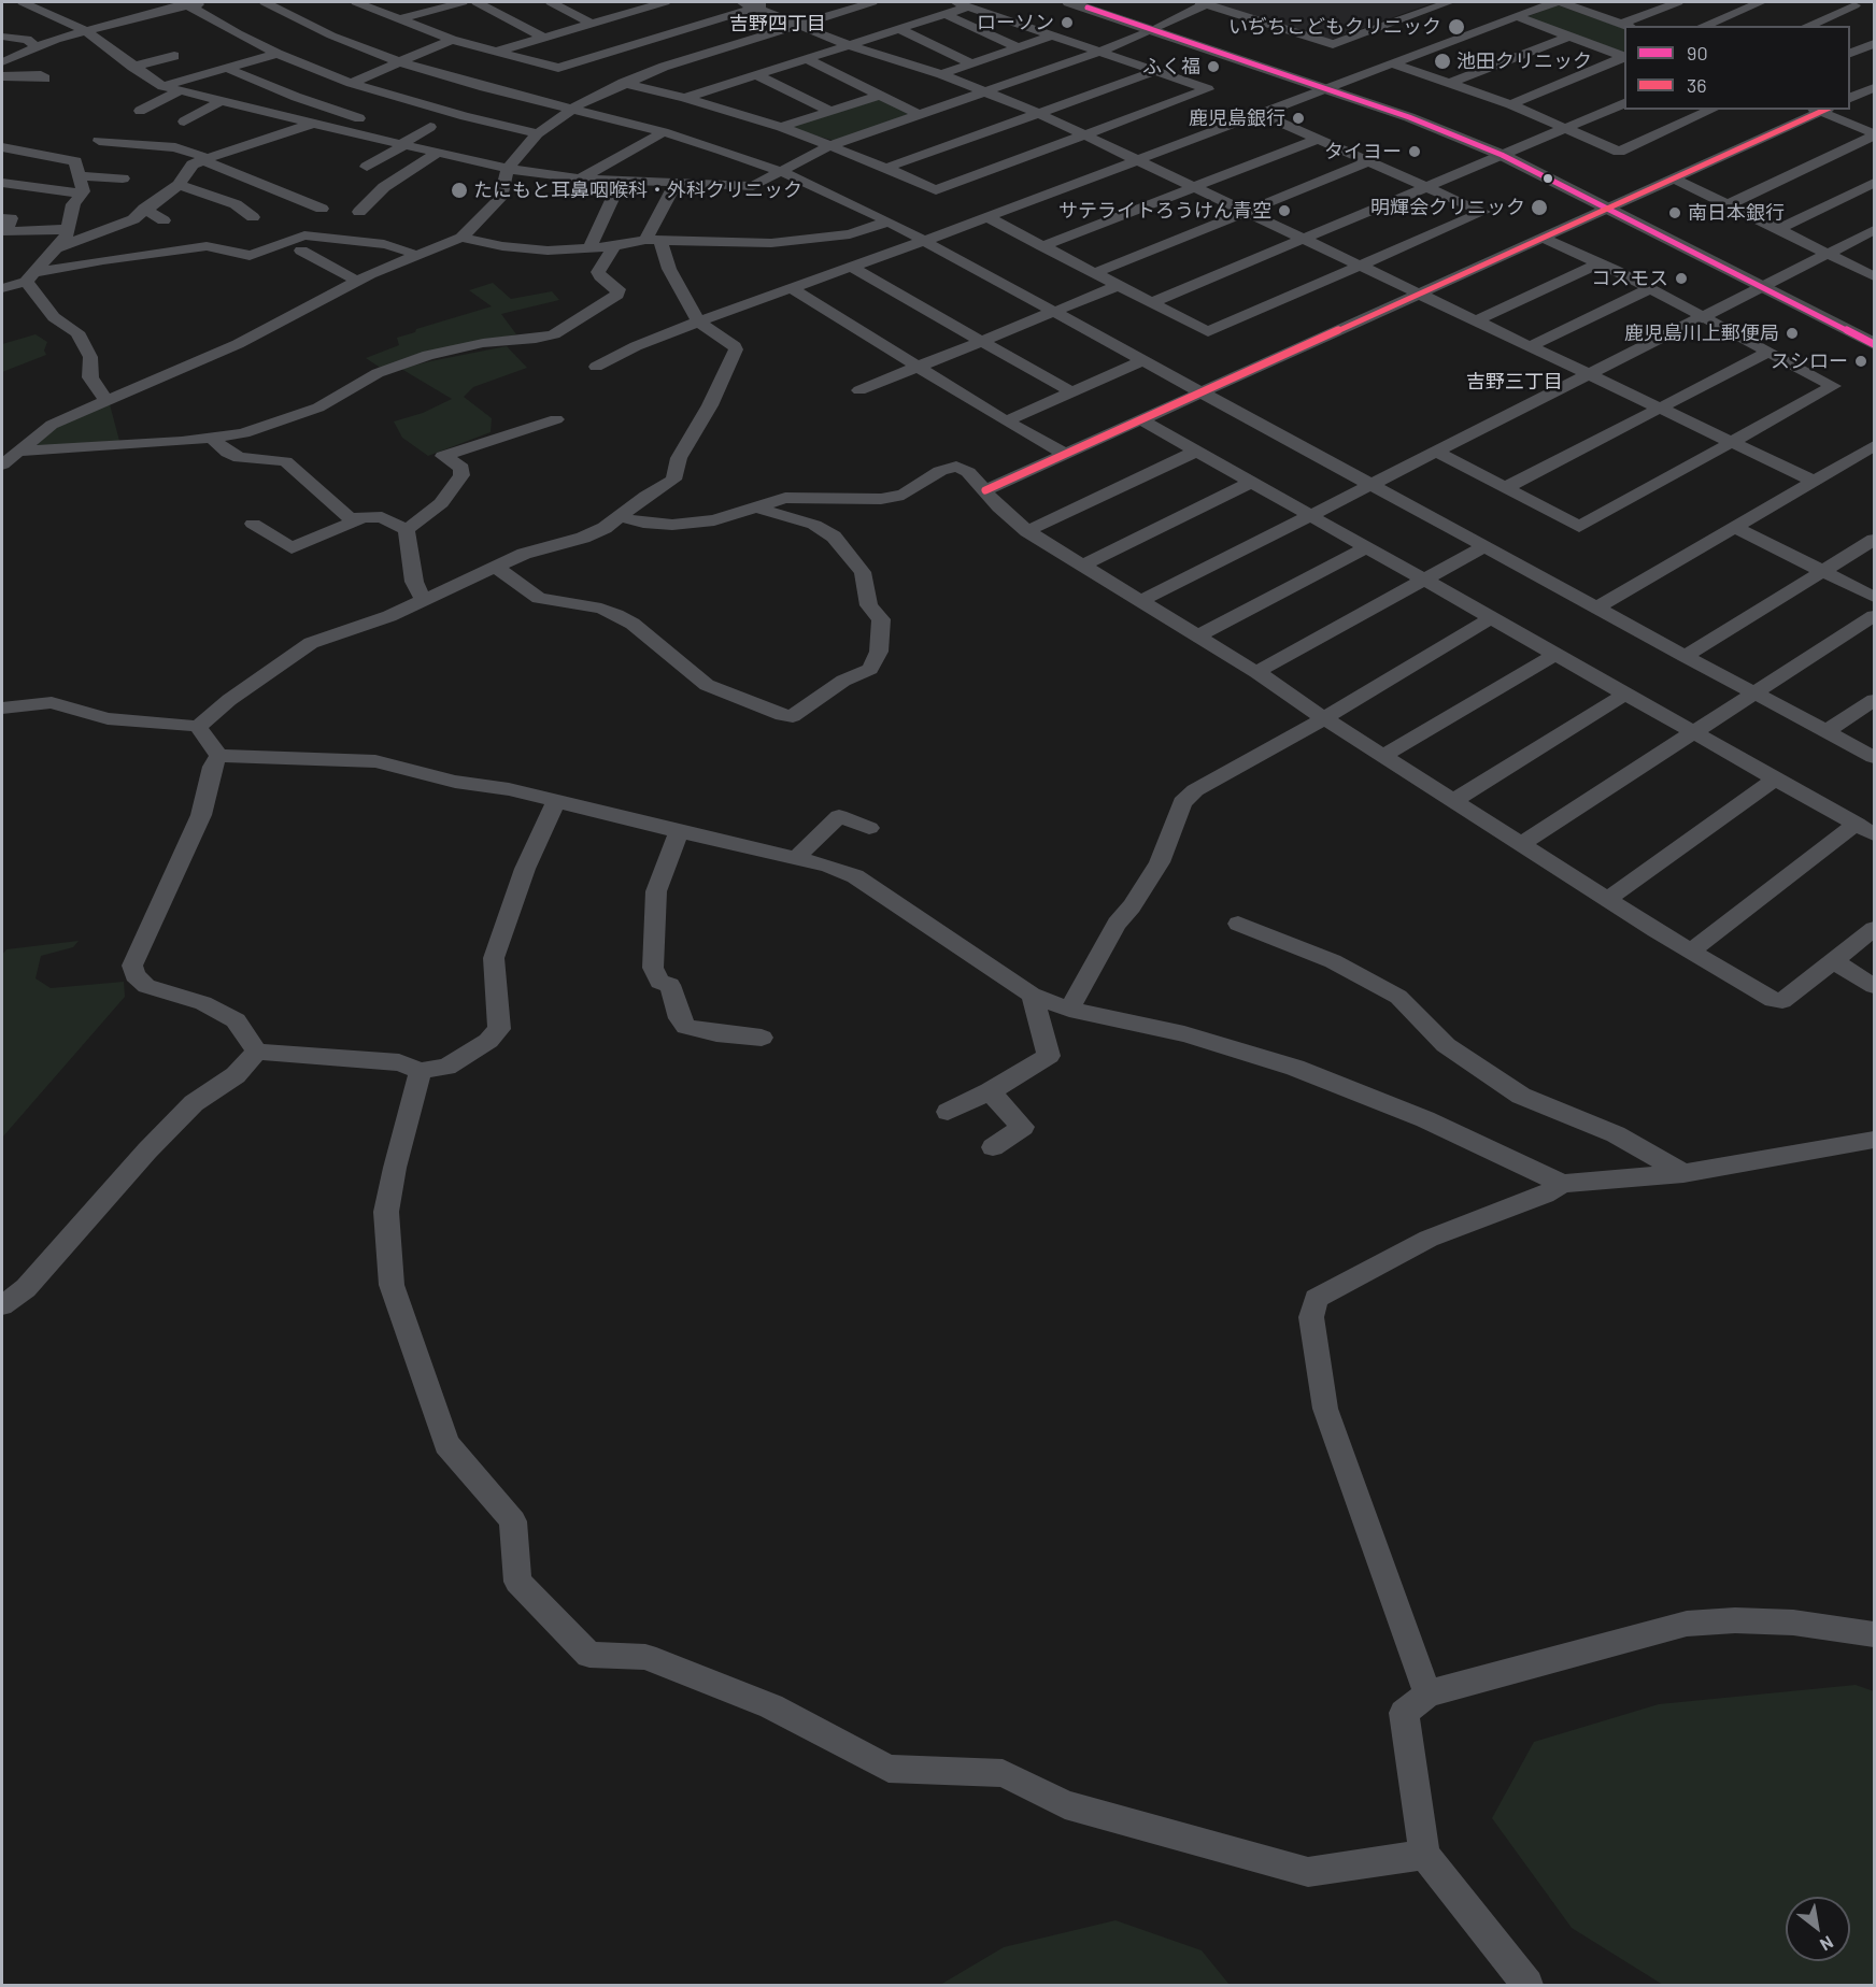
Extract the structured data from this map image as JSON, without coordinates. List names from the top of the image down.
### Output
{
  "districts": ["吉野四丁目", "吉野三丁目"],
  "places": [
    "ローソン",
    "いぢちこどもクリニック",
    "池田クリニック",
    "ふく福",
    "鹿児島銀行",
    "タイヨー",
    "たにもと耳鼻咽喉科・外科クリニック",
    "明輝会クリニック",
    "サテライトろうけん青空",
    "南日本銀行",
    "コスモス",
    "鹿児島川上郵便局",
    "スシロー"
  ],
  "lines": ["transit line 90", "transit line 36"],
  "legend": ["90", "36"],
  "north": "bottom right"
}
